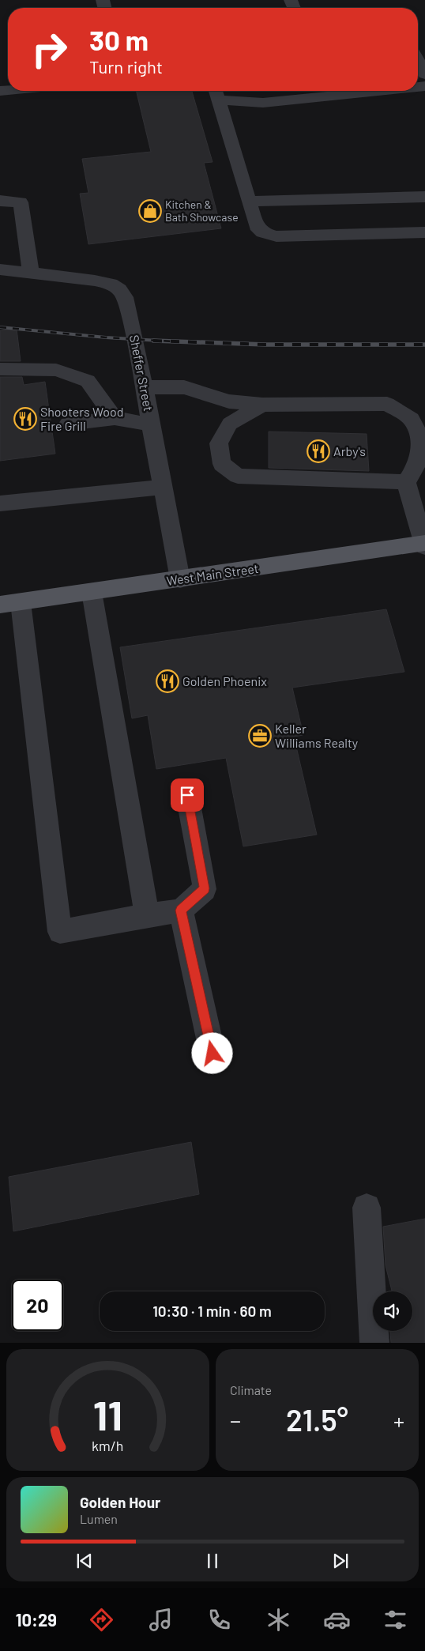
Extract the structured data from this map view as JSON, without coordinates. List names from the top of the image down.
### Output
{
  "streets": {
    "main road": ["West Main Street"],
    "street": ["Sheffer Street"]
  },
  "crossings": [
    ["Sheffer Street", "West Main Street"]
  ],
  "places": {
    "shop": ["Kitchen & Bath Showcase"],
    "restaurant": ["Shooters Wood Fire Grill", "Arby's", "Golden Phoenix"],
    "office": ["Keller Williams Realty"]
  },
  "page": {
    "turn": ["30 m", "Turn right"],
    "limit": "20",
    "trip": "10:30 · 1 min · 60 m",
    "tile": "Climate",
    "heat": ["−", "21.5°", "+"],
    "song": ["Golden Hour", "Lumen"],
    "tabs": "10:29",
    "gauge": ["11", "km/h"]
  }
}
